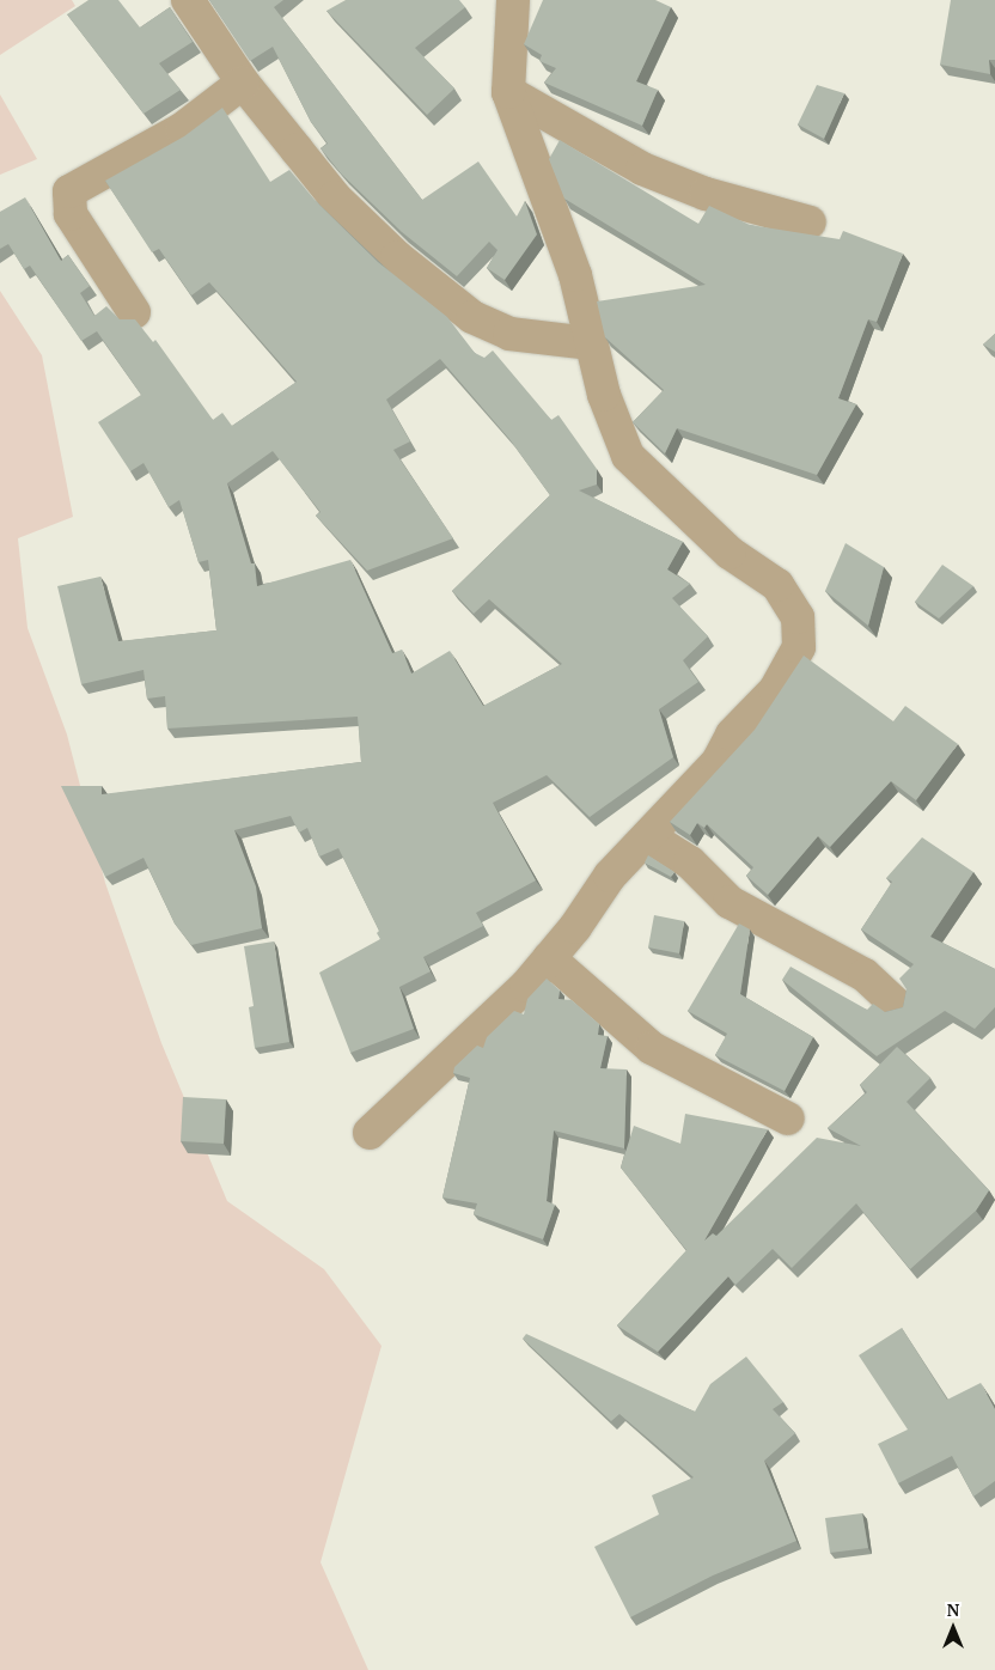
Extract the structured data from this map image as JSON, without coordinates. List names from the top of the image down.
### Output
{
  "north": "top"
}
